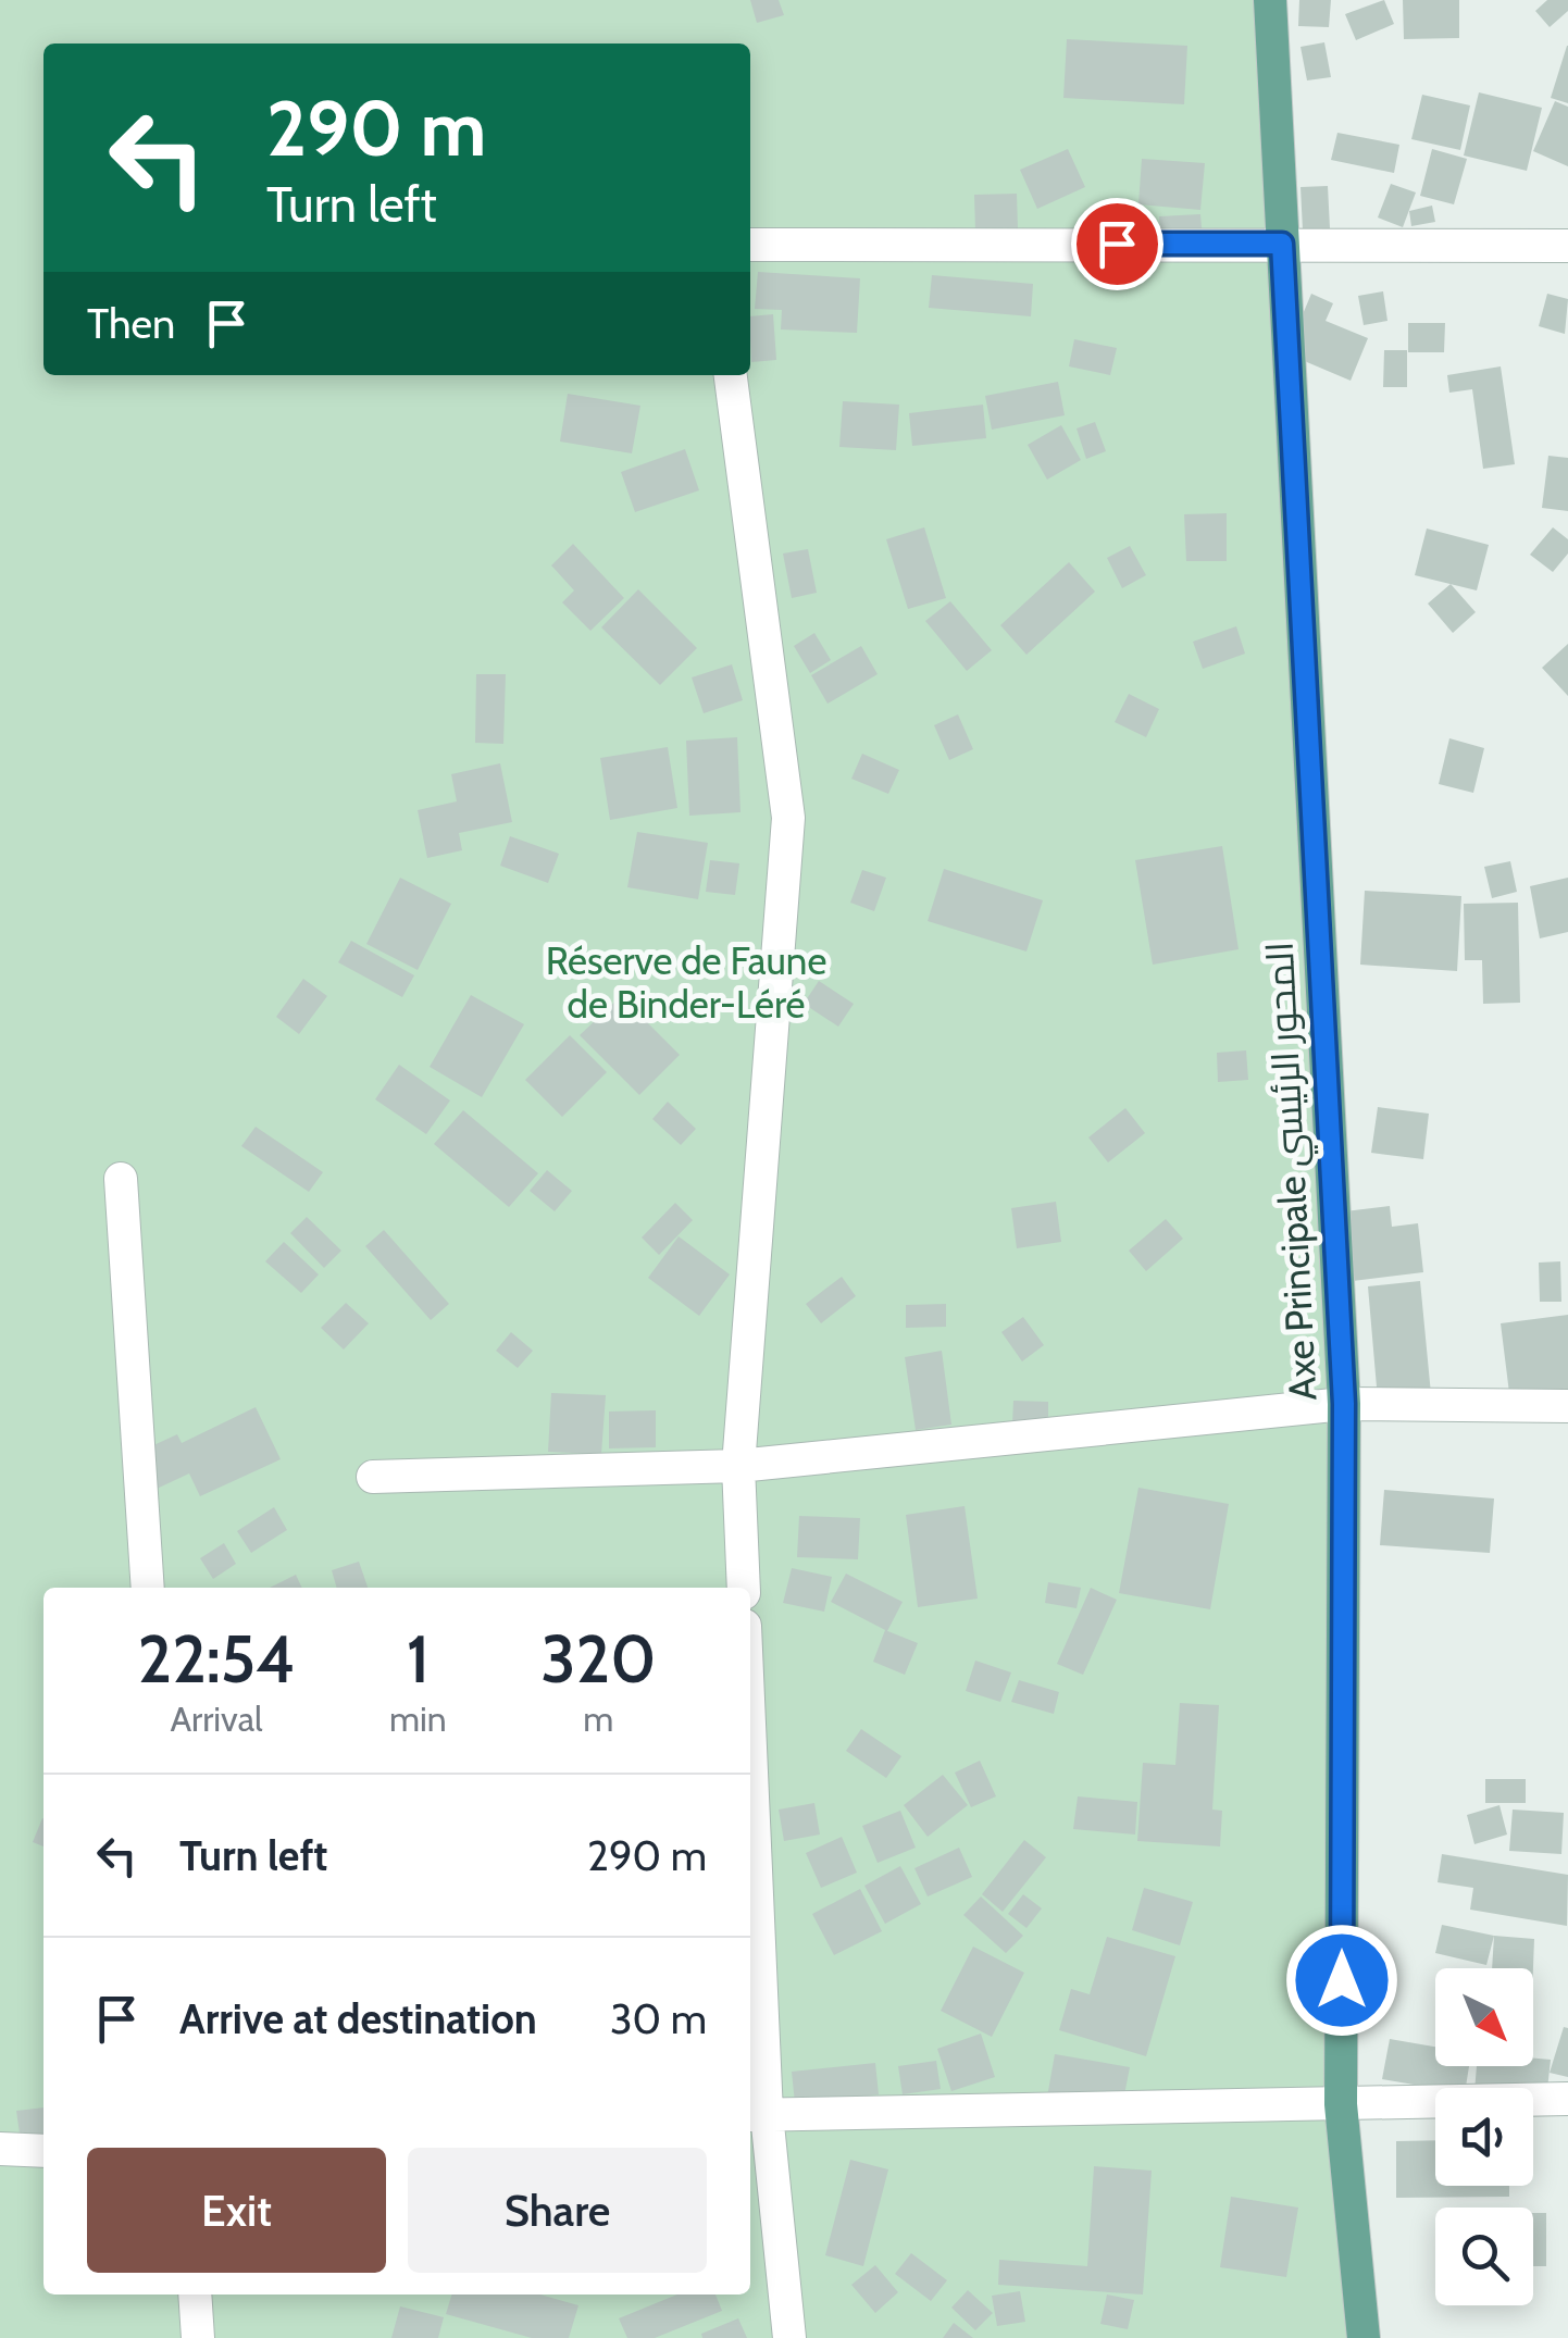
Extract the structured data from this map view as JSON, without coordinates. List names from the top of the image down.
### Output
{
  "streets": {
    "main road": ["Axe Principale المحور الرئيسي"]
  },
  "parks": ["Réserve de Faune de Binder-Léré"],
  "north": "bottom right",
  "page": {
    "turn": ["290 m", "Turn left"],
    "then": "Then",
    "eta": [
      "22:54",
      "Arrival",
      "1",
      "min",
      "320",
      "m"
    ],
    "list": [
      {
        "name": "Turn left",
        "value": "290 m"
      },
      {
        "name": "Arrive at destination",
        "value": "30 m"
      }
    ],
    "buttons": ["Exit", "Share"]
  }
}
